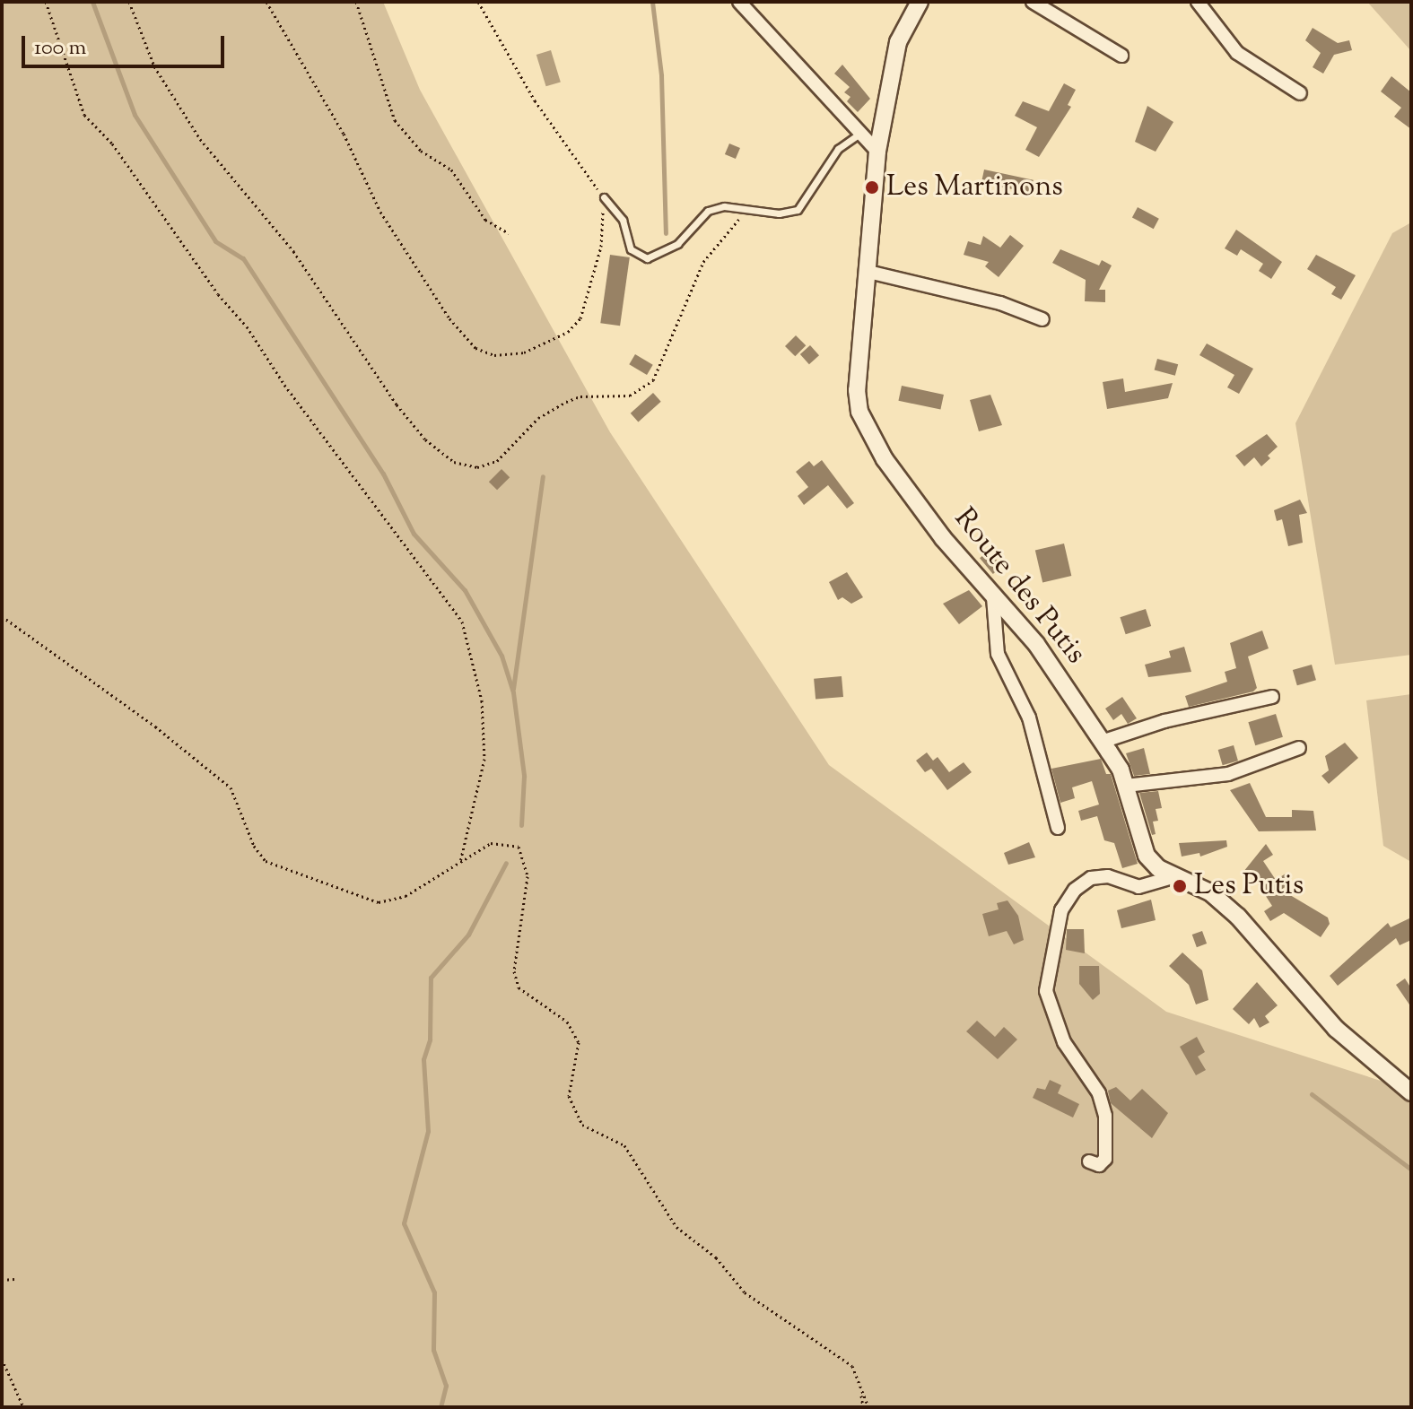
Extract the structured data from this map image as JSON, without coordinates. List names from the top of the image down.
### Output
{
  "streets": {
    "street": ["Route des Putis"]
  },
  "places": ["Les Martinons", "Les Putis"],
  "scale_bar": "100 m"
}
